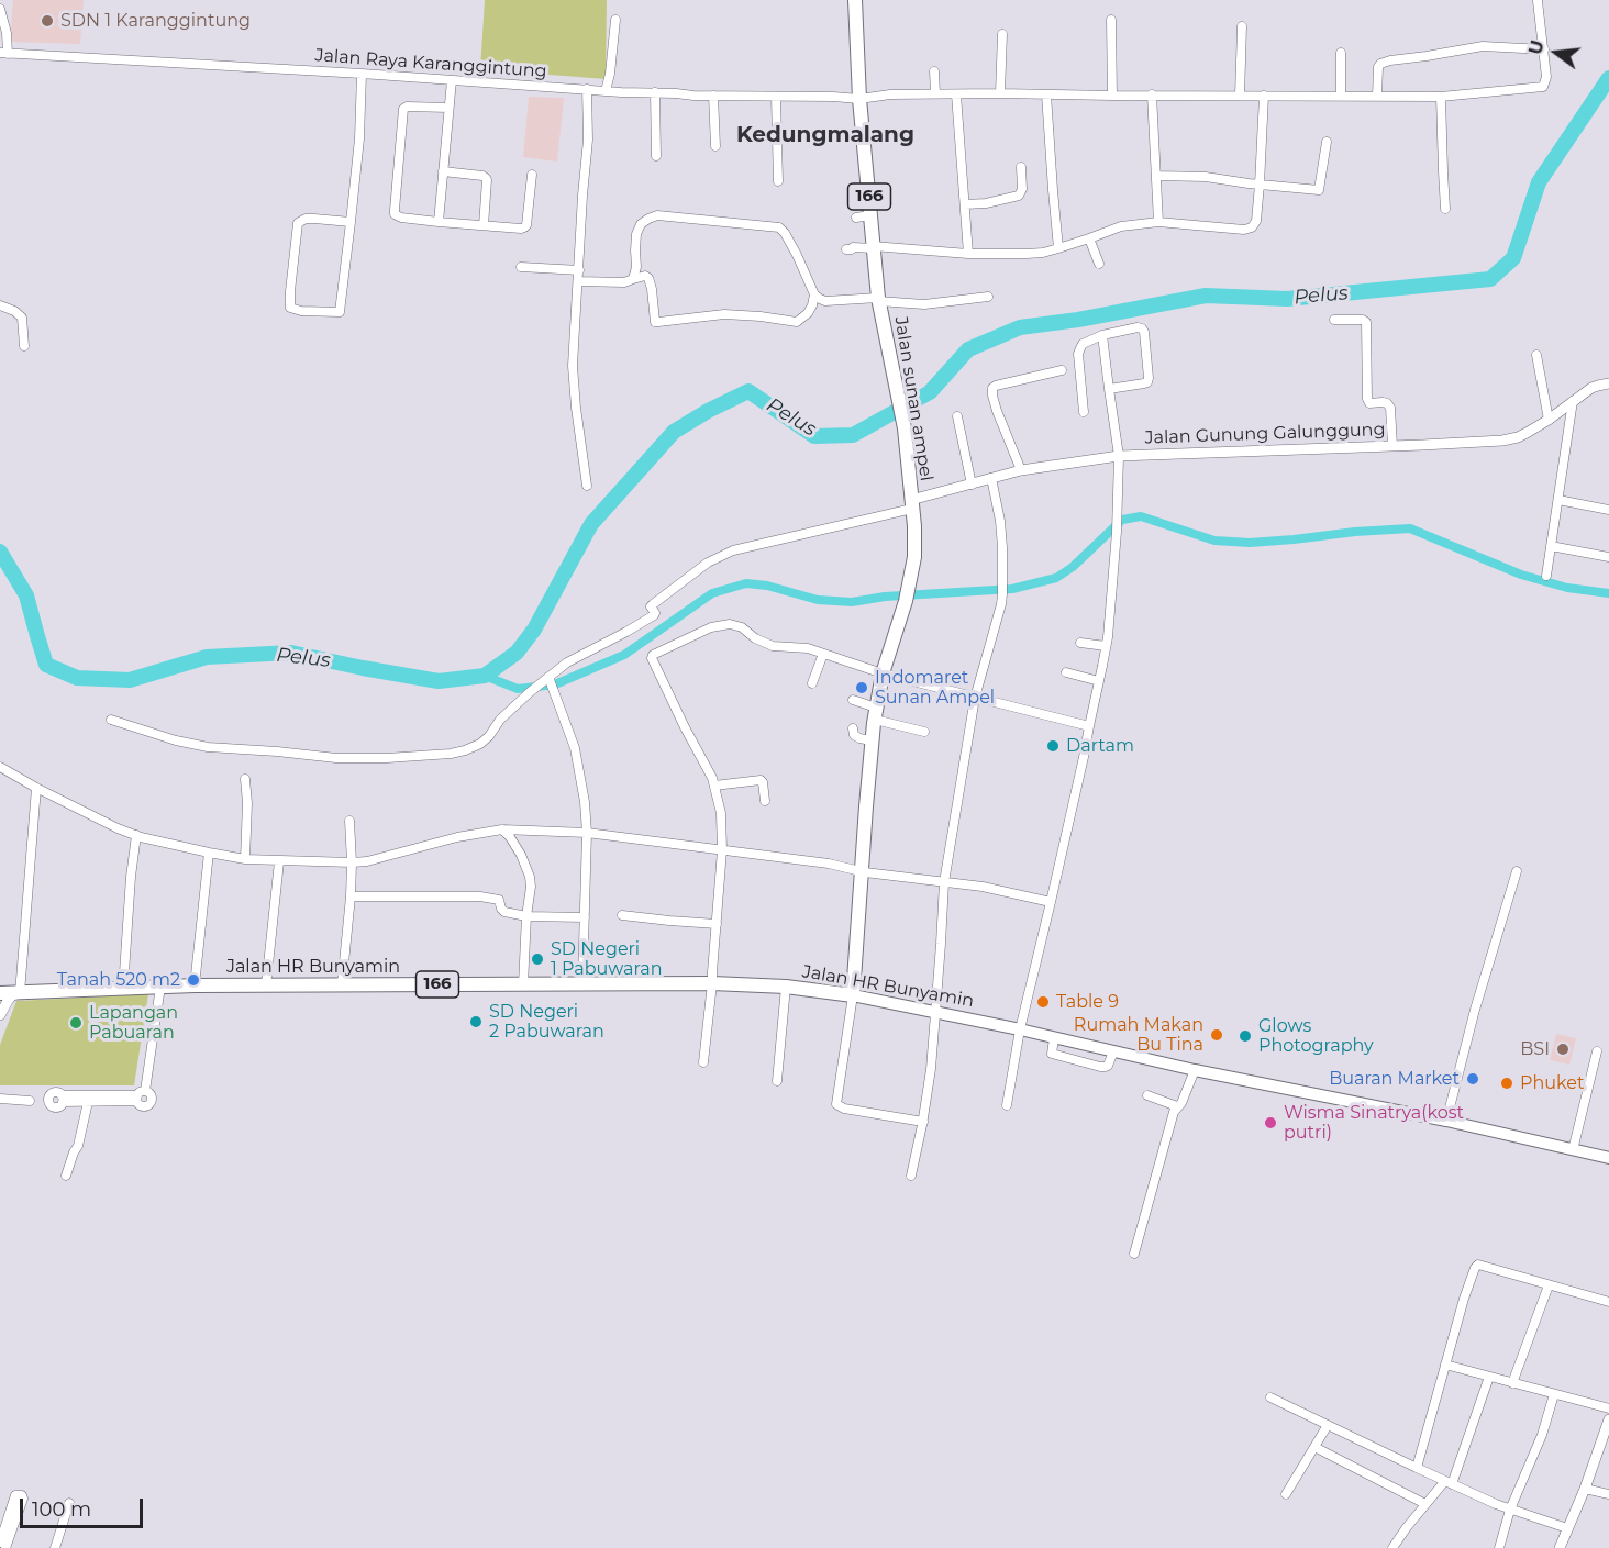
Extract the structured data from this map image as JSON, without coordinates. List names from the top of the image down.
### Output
{
  "streets": {
    "main road": ["166", "Jalan sunan ampel", "Jalan HR Bunyamin"],
    "street": ["Jalan Raya Karanggintung", "Jalan Gunung Galunggung"]
  },
  "crossings": [
    ["Jalan Raya Karanggintung", "Jalan sunan ampel"],
    ["166", "Jalan HR Bunyamin"],
    ["Jalan sunan ampel", "Jalan Gunung Galunggung"],
    ["Jalan sunan ampel", "Jalan HR Bunyamin"]
  ],
  "districts": ["Kedungmalang"],
  "water": ["Pelus"],
  "places": [
    "SDN 1 Karanggintung",
    "Indomaret Sunan Ampel",
    "Dartam",
    "SD Negeri 1 Pabuwaran",
    "Tanah 520 m2",
    "Table 9",
    "SD Negeri 2 Pabuwaran",
    "Lapangan Pabuaran",
    "Rumah Makan Bu Tina",
    "Glows Photography",
    "BSI",
    "Buaran Market",
    "Phuket",
    "Wisma Sinatrya(kost putri)"
  ],
  "scale_bar": "100 m",
  "north": "left"
}
